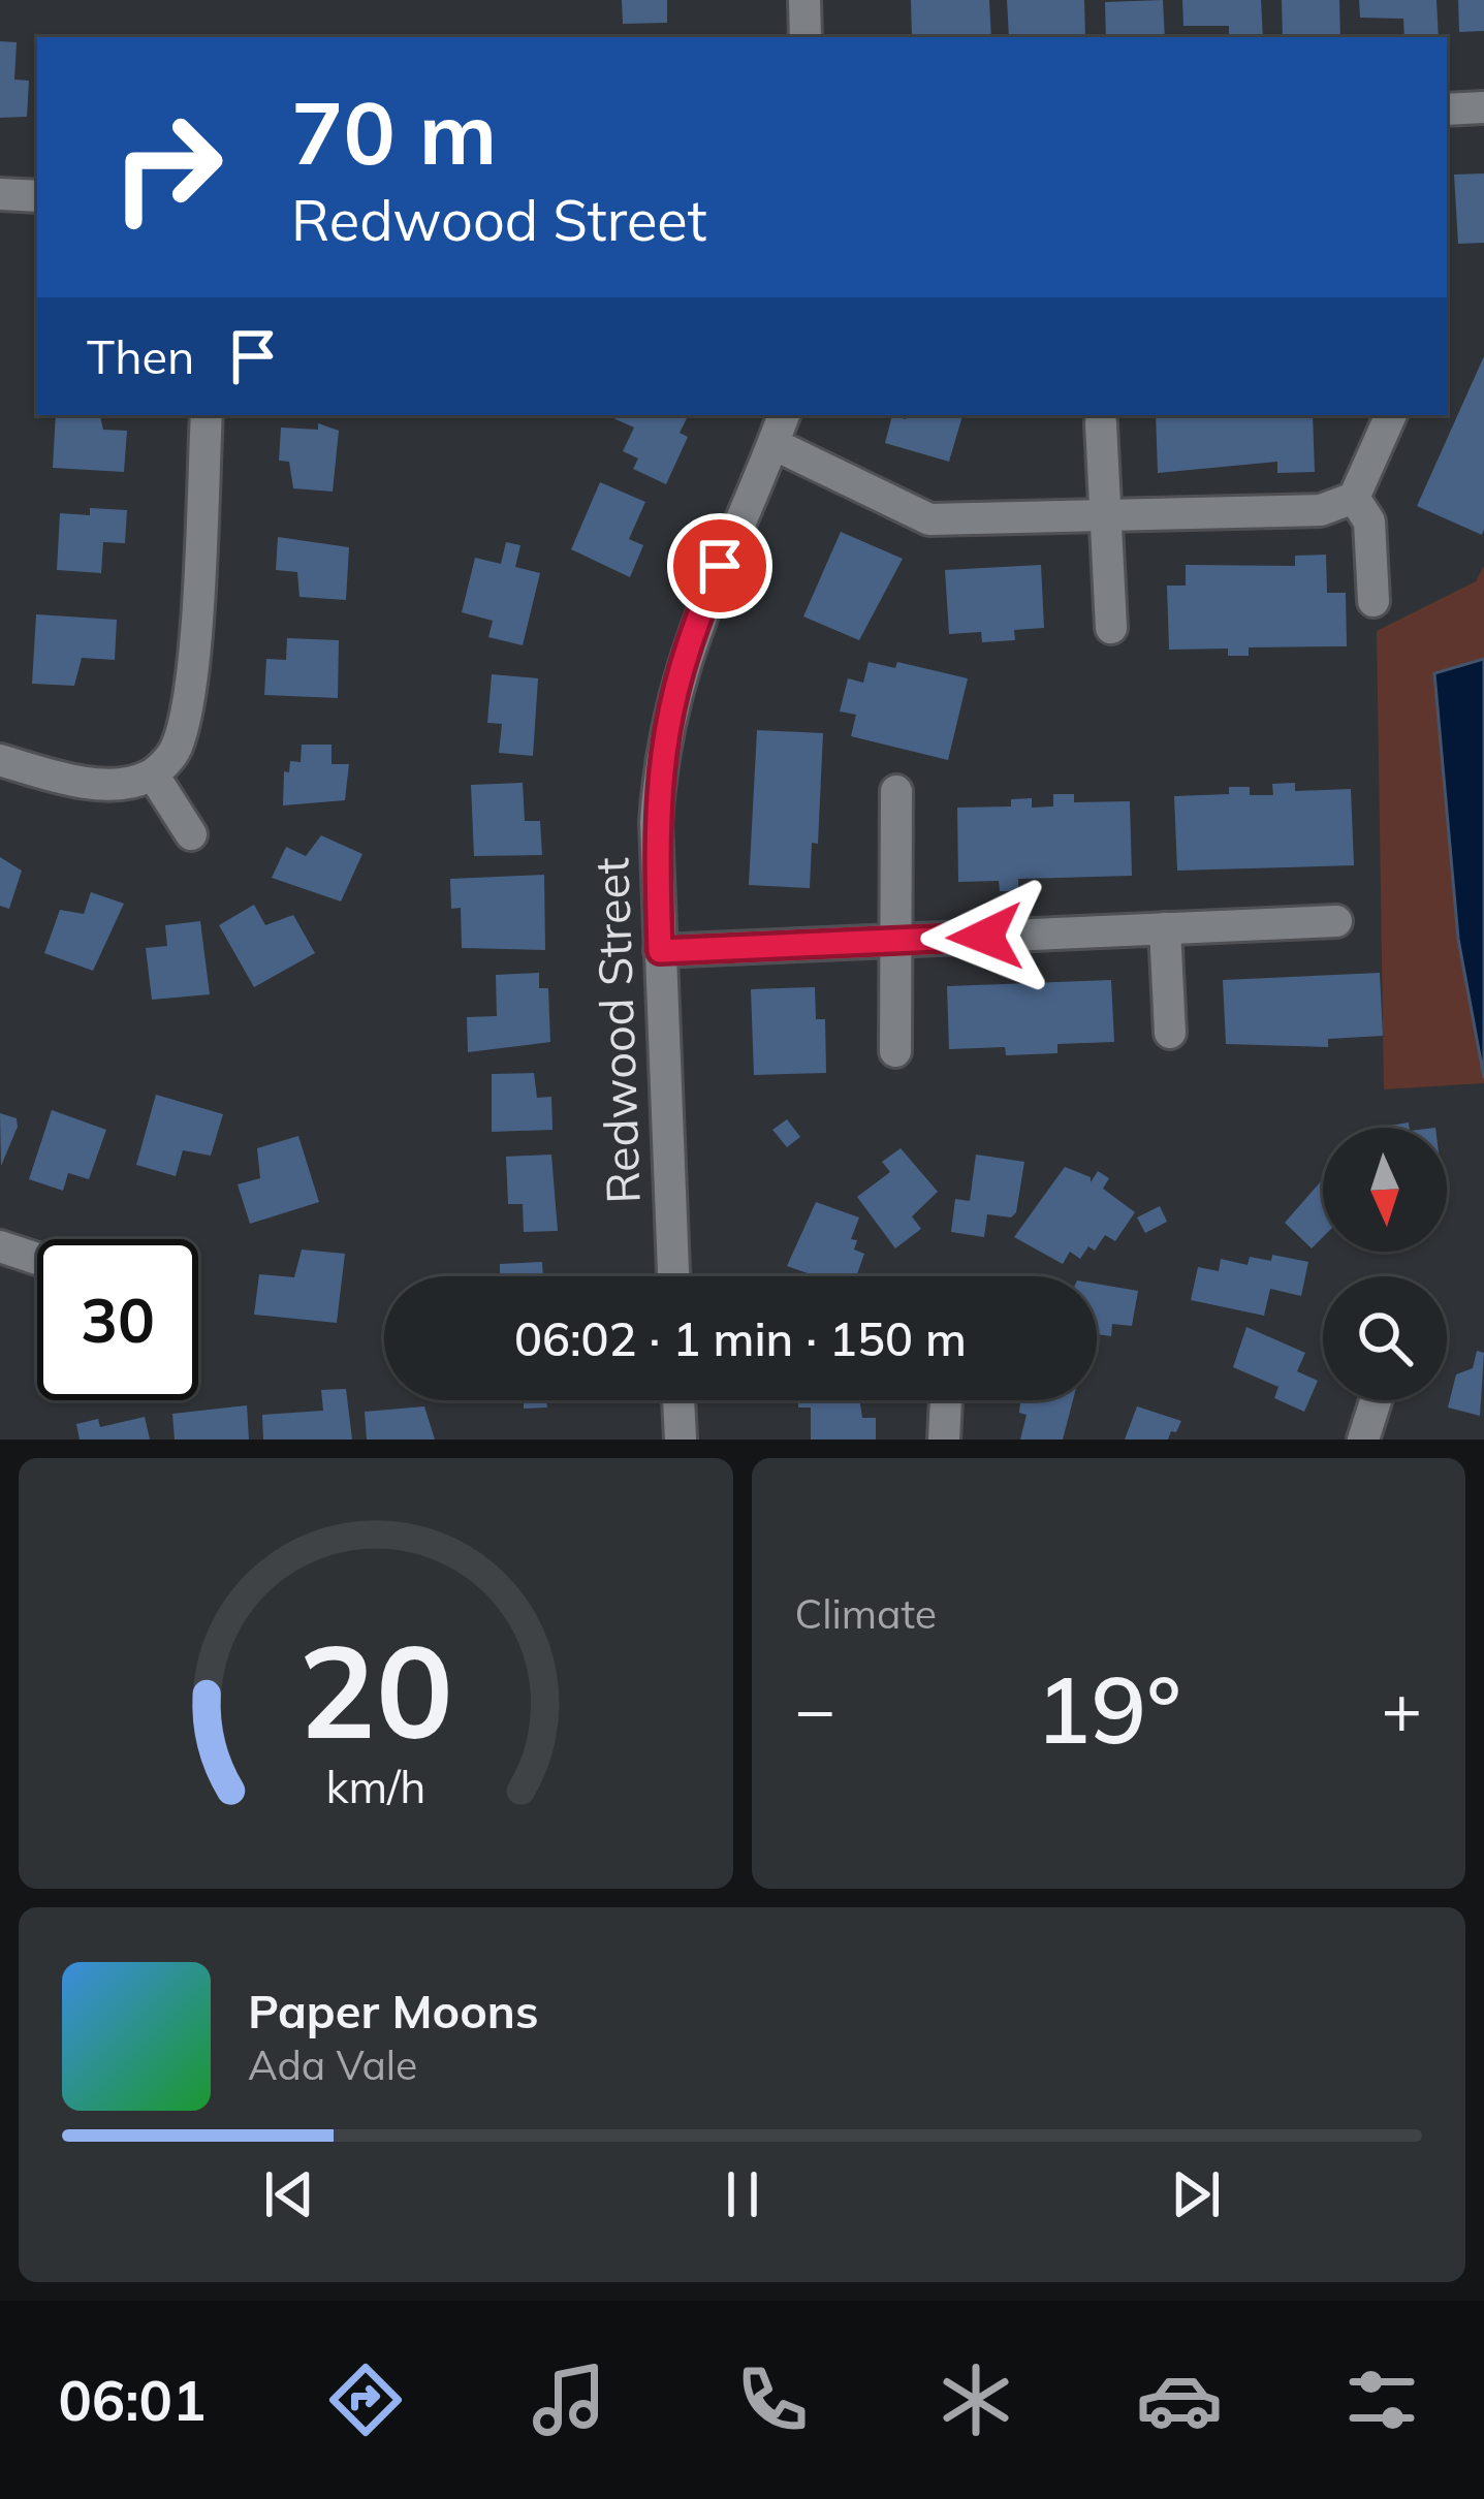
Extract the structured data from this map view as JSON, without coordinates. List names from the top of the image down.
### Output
{
  "streets": {
    "street": ["Redwood Street"]
  },
  "north": "bottom",
  "page": {
    "turn": ["70 m", "Redwood Street"],
    "then": "Then",
    "limit": "30",
    "trip": "06:02 · 1 min · 150 m",
    "tile": "Climate",
    "heat": ["−", "19°", "+"],
    "song": ["Paper Moons", "Ada Vale"],
    "tabs": "06:01",
    "gauge": ["20", "km/h"]
  }
}
